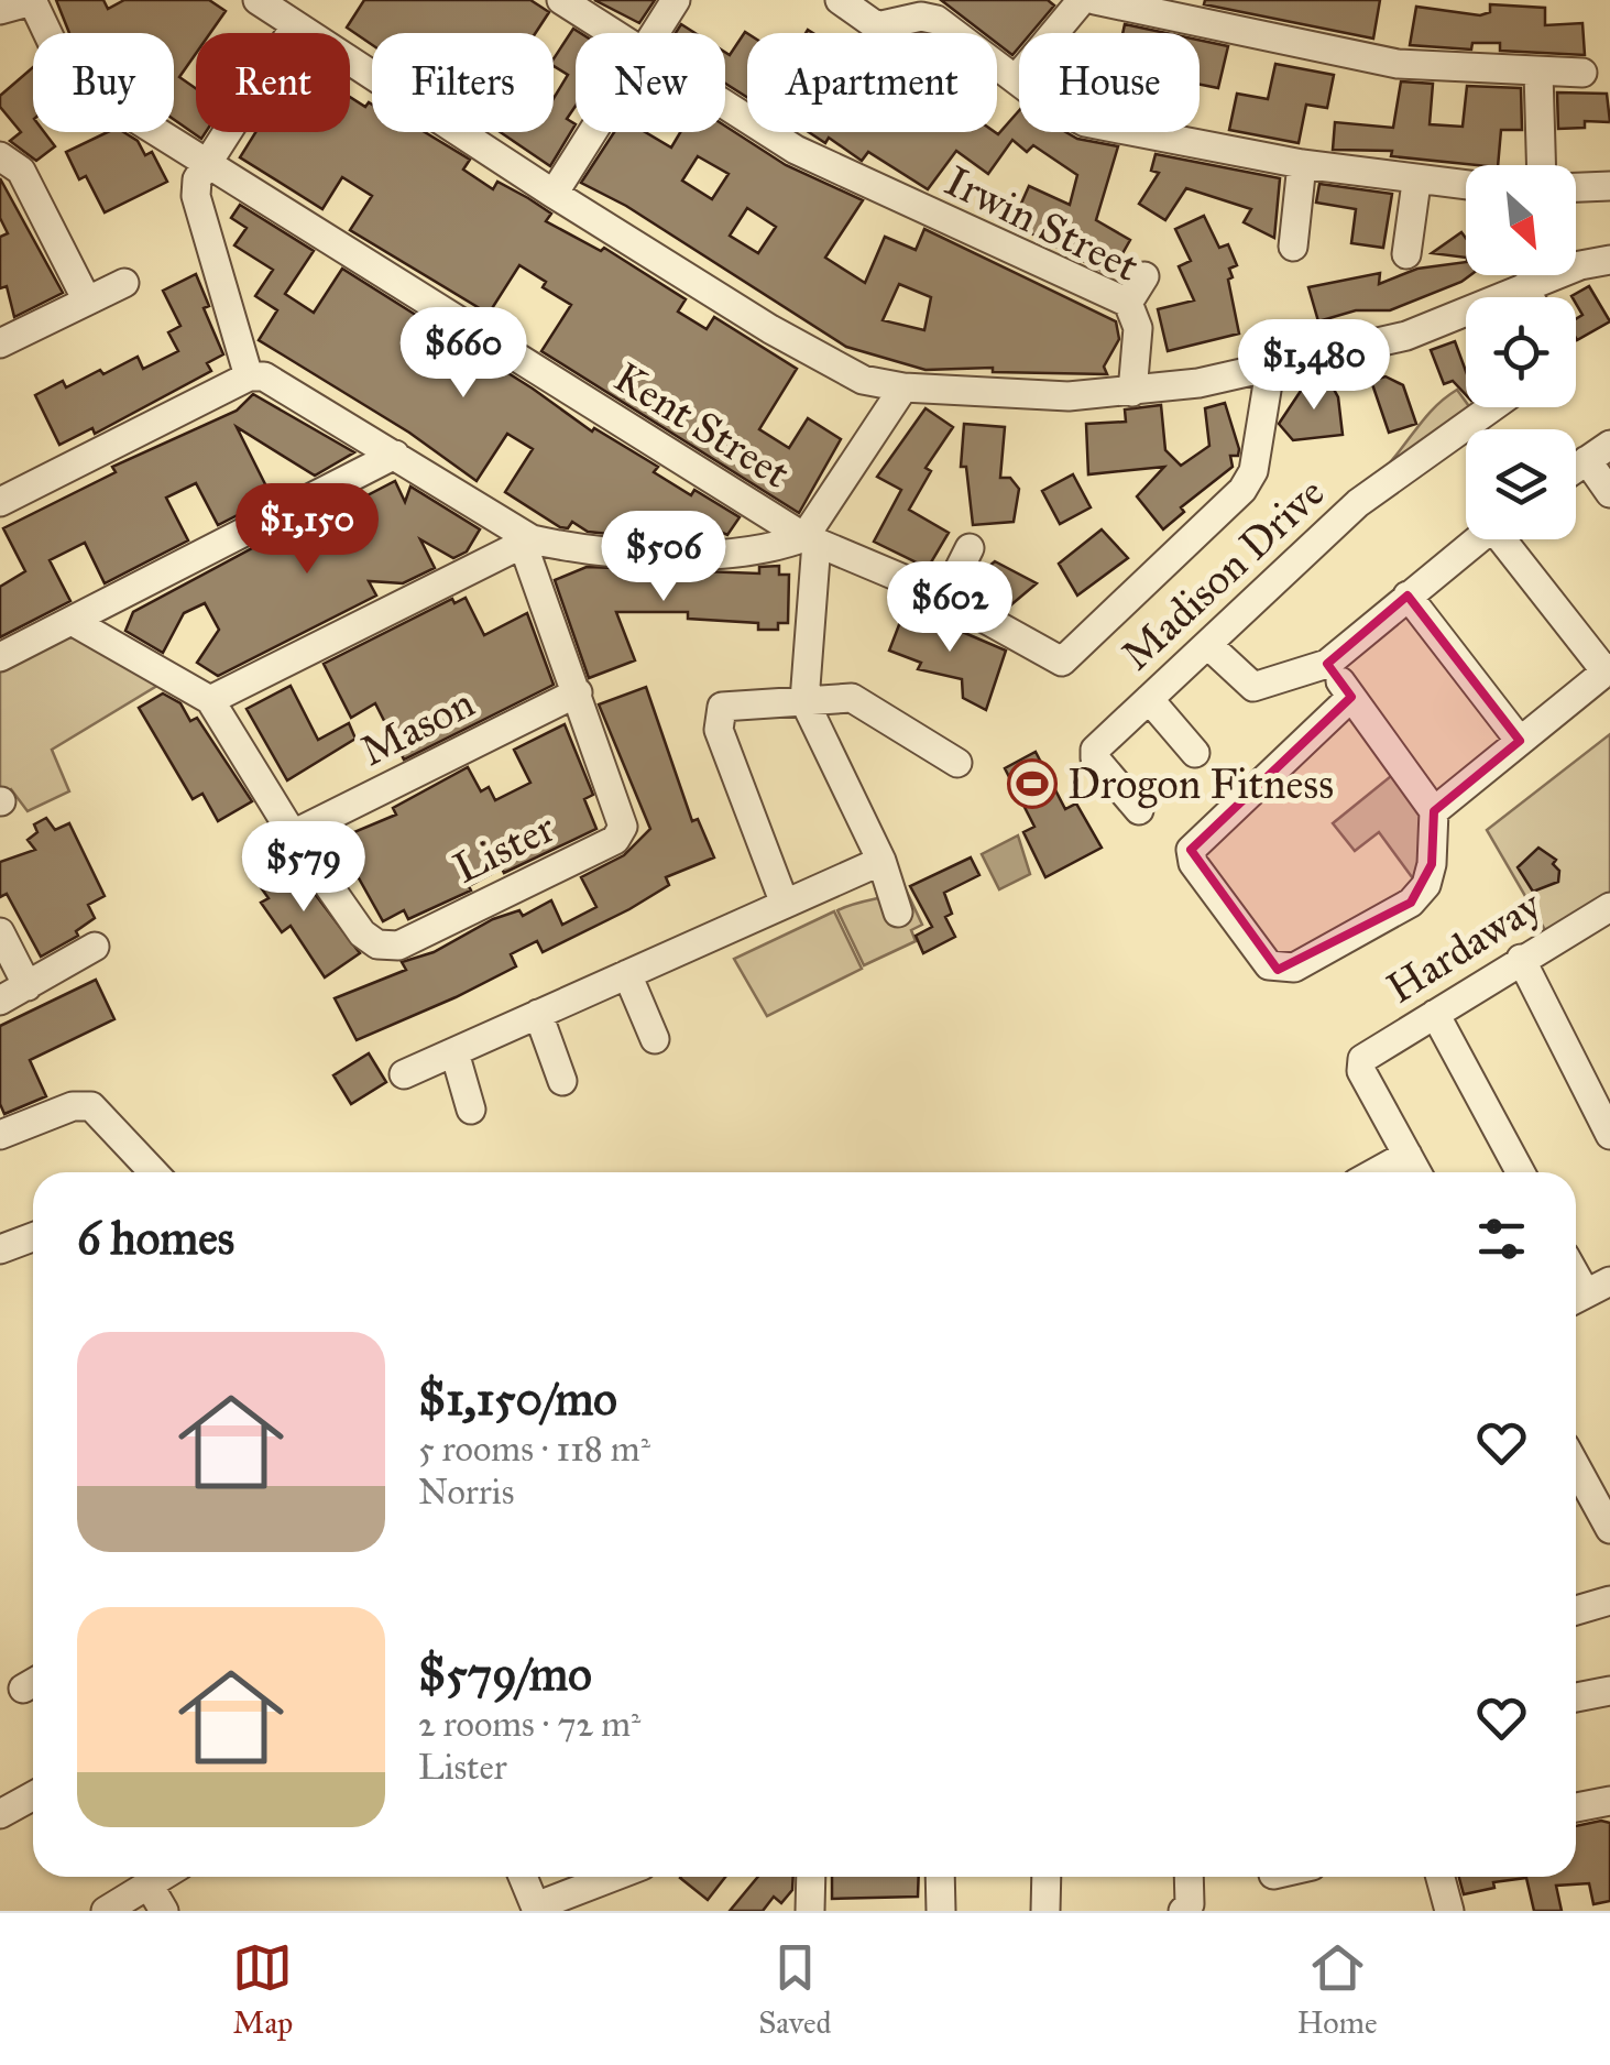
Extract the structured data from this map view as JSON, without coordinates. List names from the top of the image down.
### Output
{
  "streets": {
    "street": [
      "Irwin Street",
      "Kent Street",
      "Madison Drive",
      "Mason",
      "Lister",
      "Hardaway"
    ]
  },
  "crossings": [
    ["Mason", "Lister"]
  ],
  "places": {
    "sports": ["Drogon Fitness"]
  },
  "north": "bottom right",
  "page": {
    "chip": [
      "Buy",
      "Rent",
      "Filters",
      "New",
      "Apartment",
      "House"
    ],
    "price": [
      "$660",
      "$1,480",
      "$1,150",
      "$506",
      "$602",
      "$579"
    ],
    "heading": "6 homes",
    "list": [
      {
        "name": "$1,150/mo",
        "note": "5 rooms · 118 m² · Norris"
      },
      {
        "name": "$579/mo",
        "note": "2 rooms · 72 m² · Lister"
      }
    ],
    "tabs": ["Map", "Saved", "Home"]
  }
}
